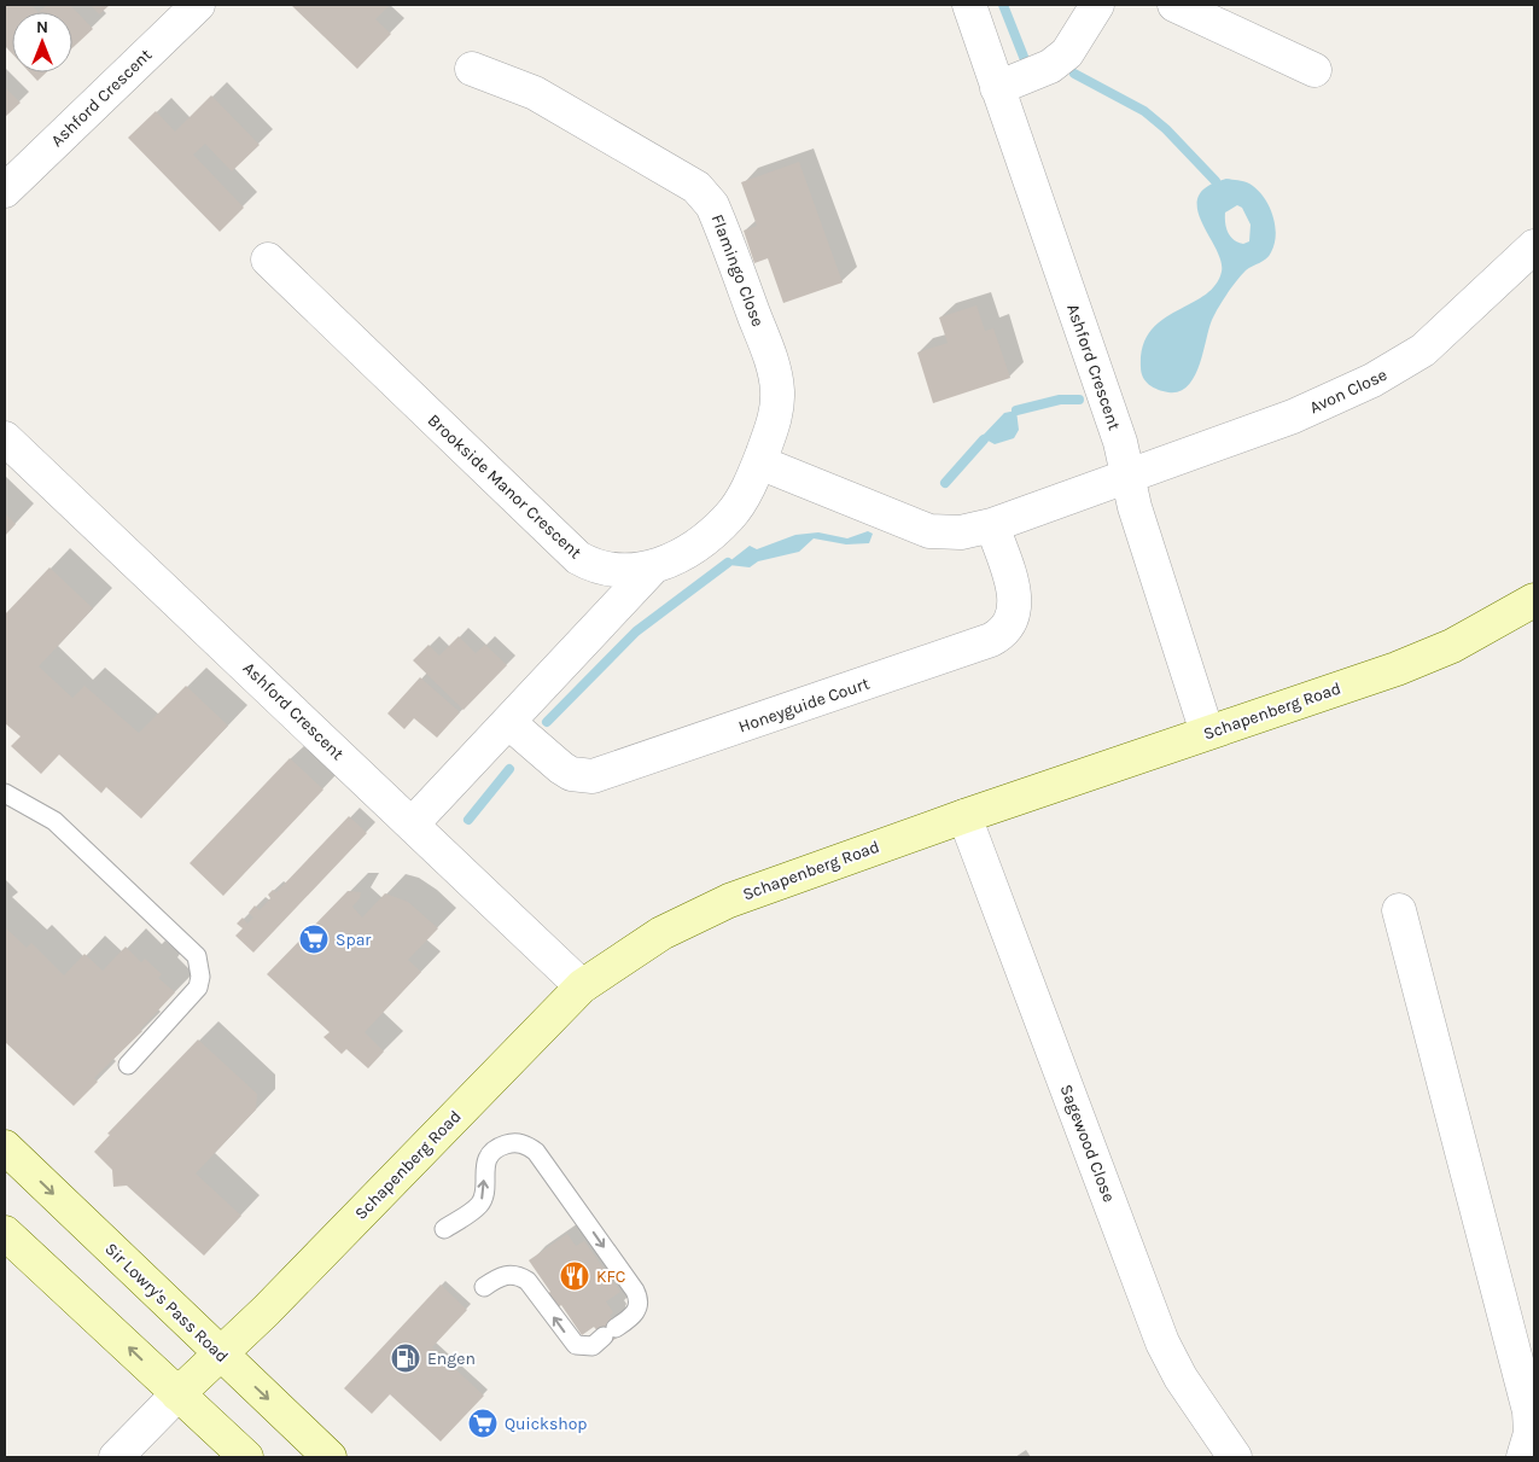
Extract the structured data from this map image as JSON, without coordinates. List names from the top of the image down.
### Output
{
  "streets": {
    "street": [
      "Ashford Crescent",
      "Flamingo Close",
      "Avon Close",
      "Brookside Manor Crescent",
      "Honeyguide Court",
      "Schapenberg Road",
      "Sagewood Close",
      "Sir Lowry's Pass Road"
    ]
  },
  "crossings": [
    ["Ashford Crescent", "Avon Close"],
    ["Ashford Crescent", "Schapenberg Road"],
    ["Flamingo Close", "Brookside Manor Crescent"],
    ["Schapenberg Road", "Sagewood Close"],
    ["Schapenberg Road", "Sir Lowry's Pass Road"]
  ],
  "places": {
    "supermarket": ["Spar", "Quickshop"],
    "restaurant": ["KFC"],
    "fuel station": ["Engen"]
  },
  "north": "top"
}
